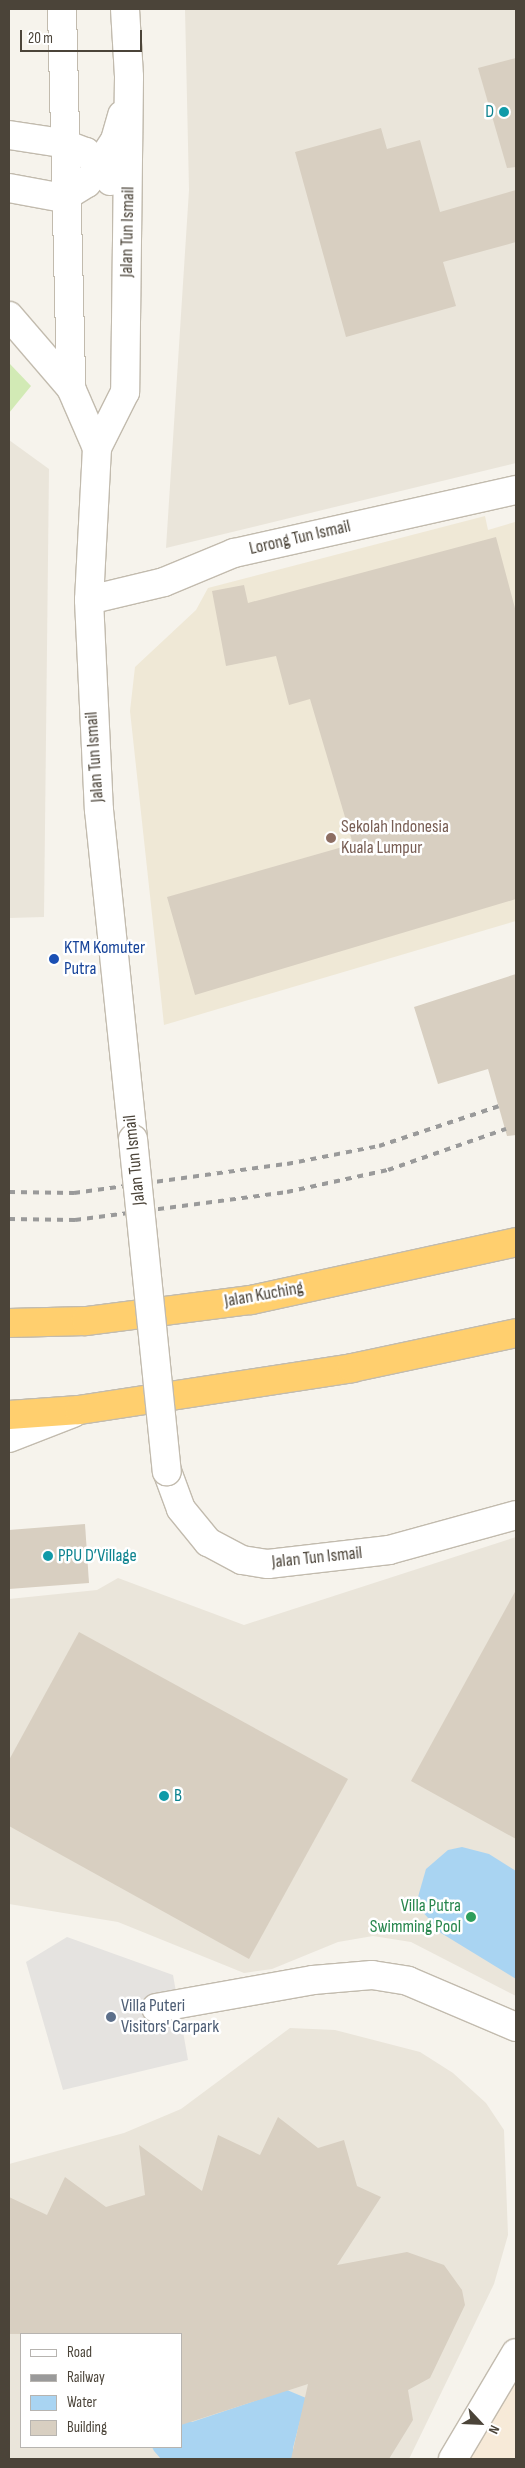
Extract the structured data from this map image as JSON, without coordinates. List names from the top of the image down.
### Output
{
  "streets": {
    "highway": ["Jalan Kuching"],
    "street": ["Jalan Tun Ismail", "Lorong Tun Ismail"]
  },
  "crossings": [
    ["Jalan Tun Ismail", "Lorong Tun Ismail"]
  ],
  "places": [
    "D",
    "Sekolah Indonesia Kuala Lumpur",
    "KTM Komuter Putra",
    "PPU D’Village",
    "B",
    "Villa Putra Swimming Pool",
    "Villa Puteri Visitors' Carpark"
  ],
  "legend": [
    "Road",
    "Railway",
    "Water",
    "Building"
  ],
  "scale_bar": "20 m",
  "north": "bottom right"
}
